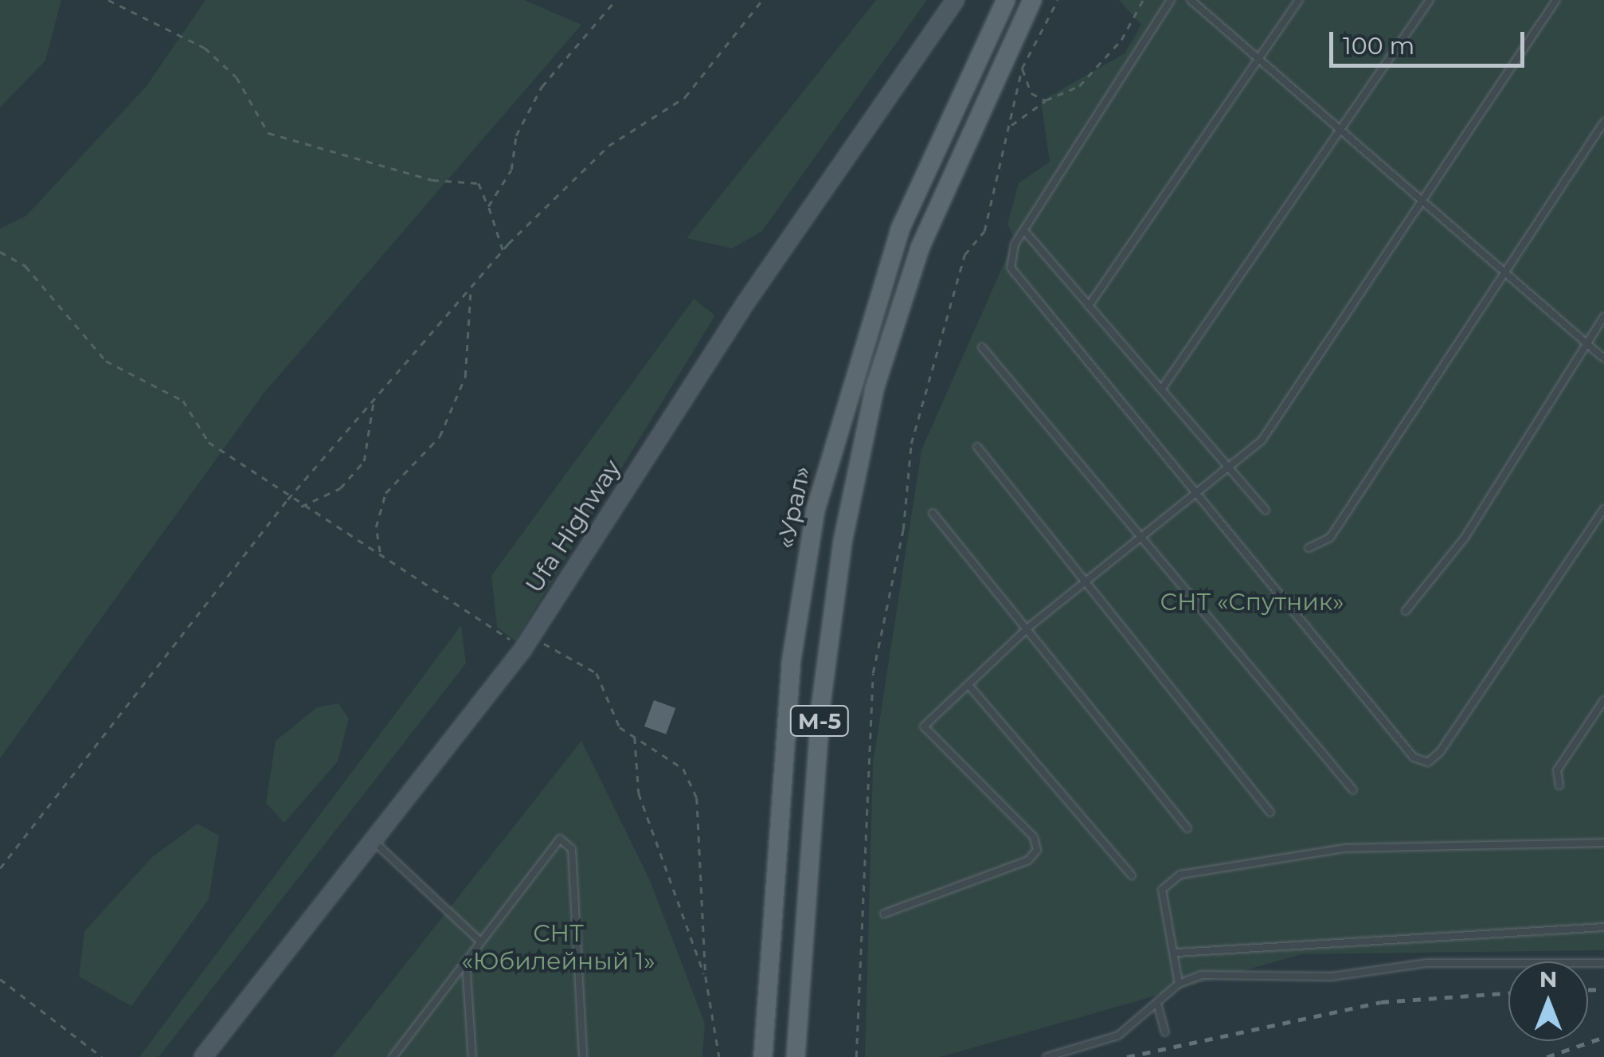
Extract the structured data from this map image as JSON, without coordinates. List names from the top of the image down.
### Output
{
  "streets": {
    "main road": ["«Урал»", "Ufa Highway", "М-5"]
  },
  "parks": ["СНТ «Спутник»", "СНТ «Юбилейный 1»"],
  "scale_bar": "100 m",
  "north": "top"
}
